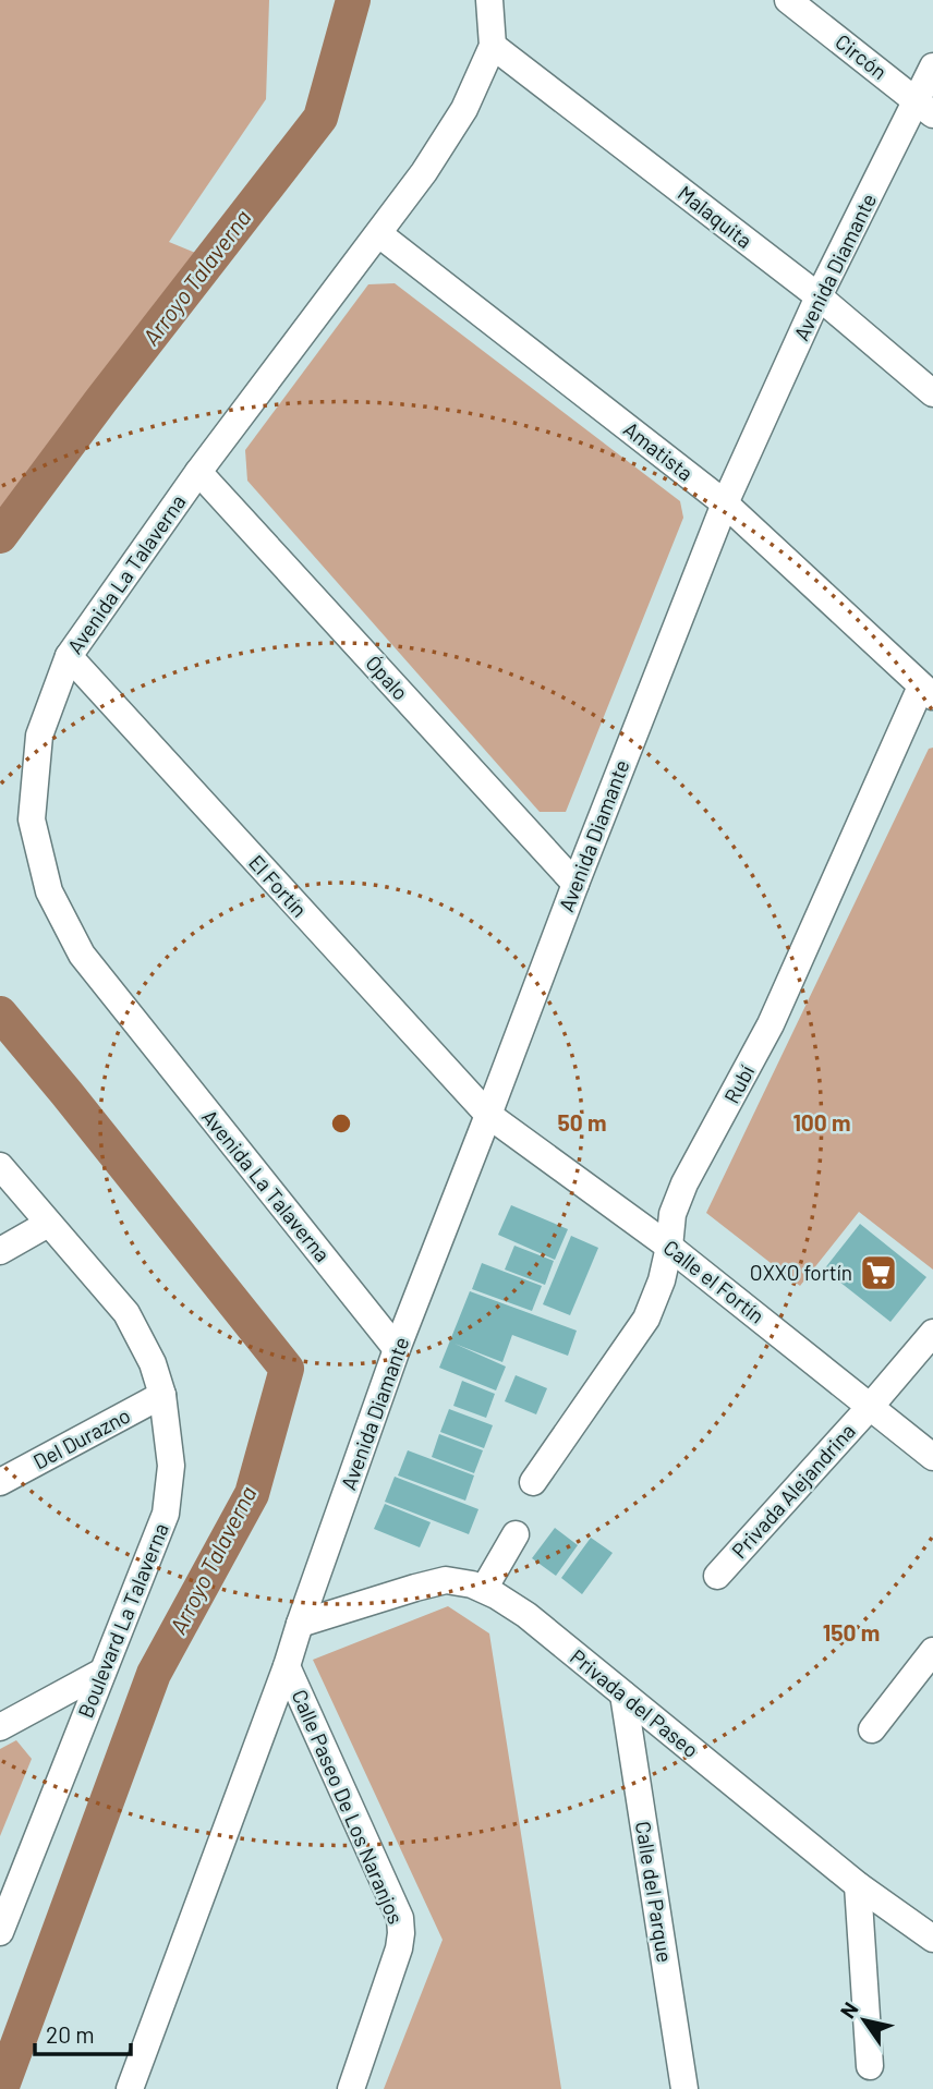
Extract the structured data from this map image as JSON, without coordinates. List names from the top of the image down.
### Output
{
  "streets": {
    "street": [
      "Circón",
      "Malaquita",
      "Avenida Diamante",
      "Amatista",
      "Avenida La Talaverna",
      "Ópalo",
      "El Fortín",
      "Rubí",
      "Calle el Fortín",
      "Del Durazno",
      "Privada Alejandrina",
      "Boulevard La Talaverna",
      "Privada del Paseo",
      "Calle Paseo De Los Naranjos",
      "Calle del Parque"
    ]
  },
  "crossings": [
    ["Circón", "Avenida Diamante"],
    ["Malaquita", "Avenida Diamante"],
    ["Malaquita", "Avenida La Talaverna"],
    ["Avenida Diamante", "Amatista"],
    ["Avenida Diamante", "Avenida La Talaverna"],
    ["Avenida Diamante", "Ópalo"],
    ["Avenida Diamante", "El Fortín"],
    ["Avenida Diamante", "Calle el Fortín"],
    ["Avenida Diamante", "Privada del Paseo"],
    ["Amatista", "Avenida La Talaverna"],
    ["Amatista", "Rubí"],
    ["Avenida La Talaverna", "Ópalo"],
    ["Avenida La Talaverna", "El Fortín"],
    ["El Fortín", "Calle el Fortín"],
    ["Rubí", "Calle el Fortín"],
    ["Calle el Fortín", "Privada Alejandrina"],
    ["Del Durazno", "Boulevard La Talaverna"],
    ["Privada del Paseo", "Calle del Parque"]
  ],
  "water": ["Arroyo Talaverna"],
  "places": {
    "supermarket": ["OXXO fortín"]
  },
  "scale_bar": "20 m",
  "north": "top left",
  "rings": ["50 m", "100 m", "150 m"]
}
